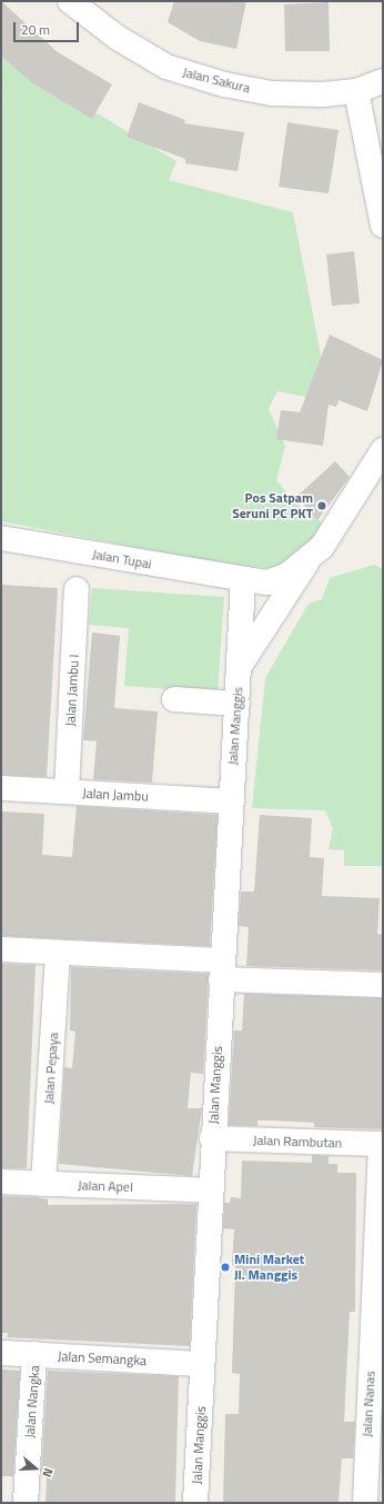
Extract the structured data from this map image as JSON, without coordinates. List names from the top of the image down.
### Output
{
  "streets": {
    "street": [
      "Jalan Sakura",
      "Jalan Tupai",
      "Jalan Jambu I",
      "Jalan Manggis",
      "Jalan Jambu",
      "Jalan Pepaya",
      "Jalan Rambutan",
      "Jalan Apel",
      "Jalan Semangka",
      "Jalan Nangka",
      "Jalan Nanas"
    ]
  },
  "crossings": [
    ["Jalan Tupai", "Jalan Manggis"],
    ["Jalan Jambu I", "Jalan Jambu"],
    ["Jalan Manggis", "Jalan Jambu"],
    ["Jalan Manggis", "Jalan Rambutan"],
    ["Jalan Manggis", "Jalan Apel"],
    ["Jalan Manggis", "Jalan Semangka"],
    ["Jalan Pepaya", "Jalan Apel"],
    ["Jalan Rambutan", "Jalan Nanas"],
    ["Jalan Semangka", "Jalan Nangka"]
  ],
  "places": ["Pos Satpam Seruni PC PKT", "Mini Market Jl. Manggis"],
  "scale_bar": "20 m",
  "north": "right"
}
